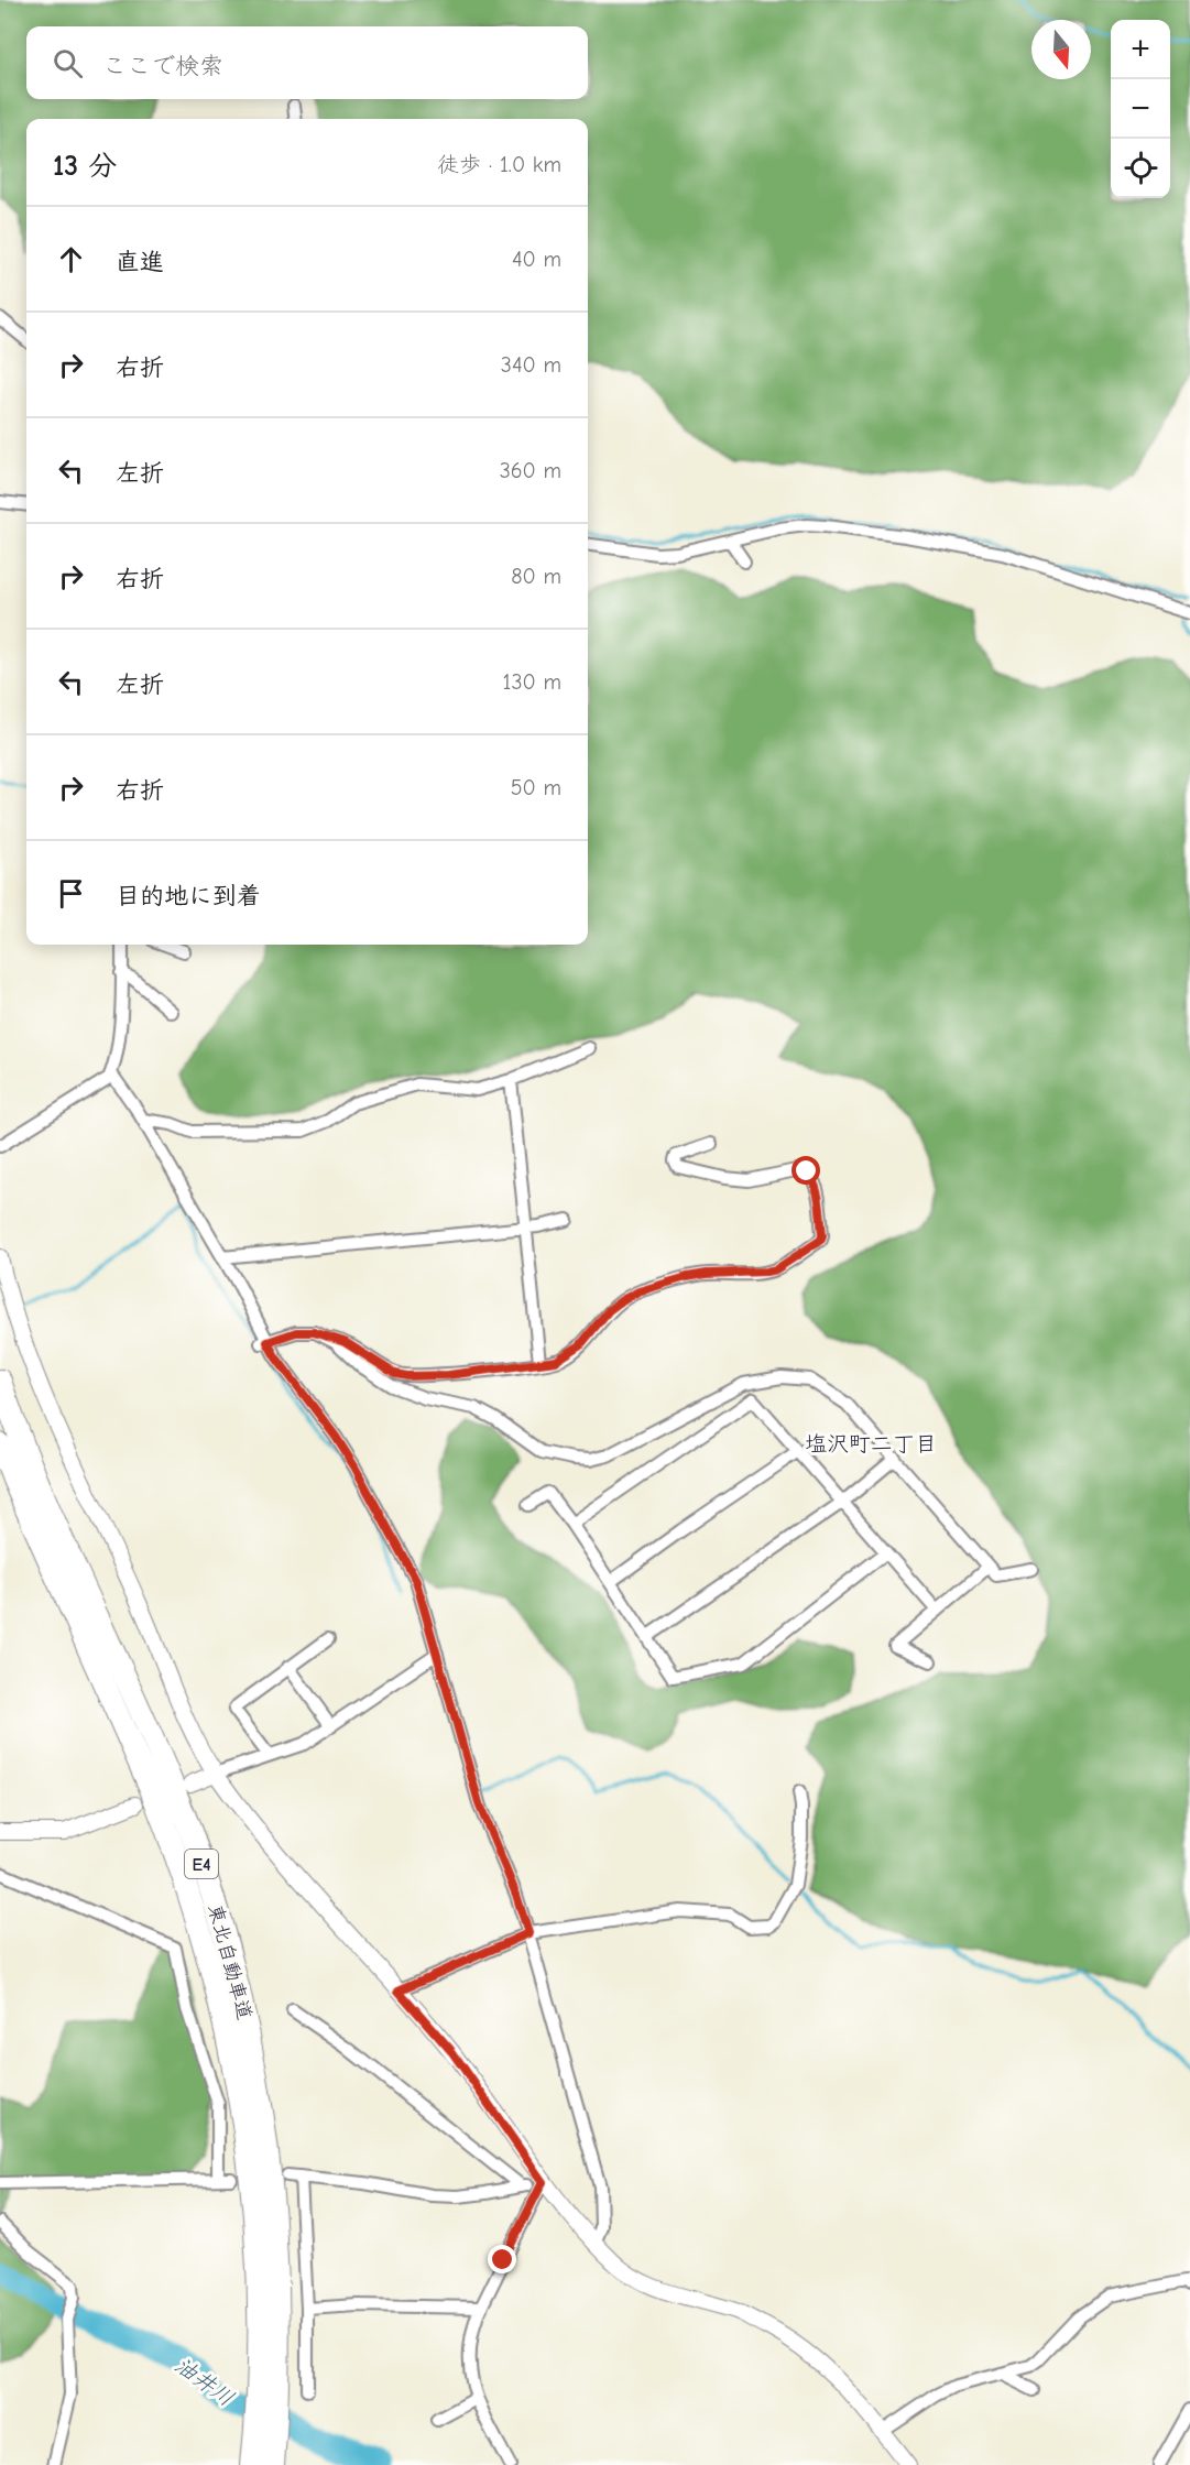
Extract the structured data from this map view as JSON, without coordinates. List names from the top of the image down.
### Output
{
  "streets": {
    "highway": ["E4", "東北自動車道"]
  },
  "districts": ["塩沢町二丁目"],
  "water": ["油井川"],
  "north": "bottom",
  "page": {
    "map_buttons": ["+", "−"],
    "search": "ここで検索",
    "heading": ["13 分", "徒歩 · 1.0 km"],
    "list": [
      ["直進", "40 m"],
      ["右折", "340 m"],
      ["左折", "360 m"],
      ["右折", "80 m"],
      ["左折", "130 m"],
      ["右折", "50 m"],
      "目的地に到着"
    ]
  }
}
